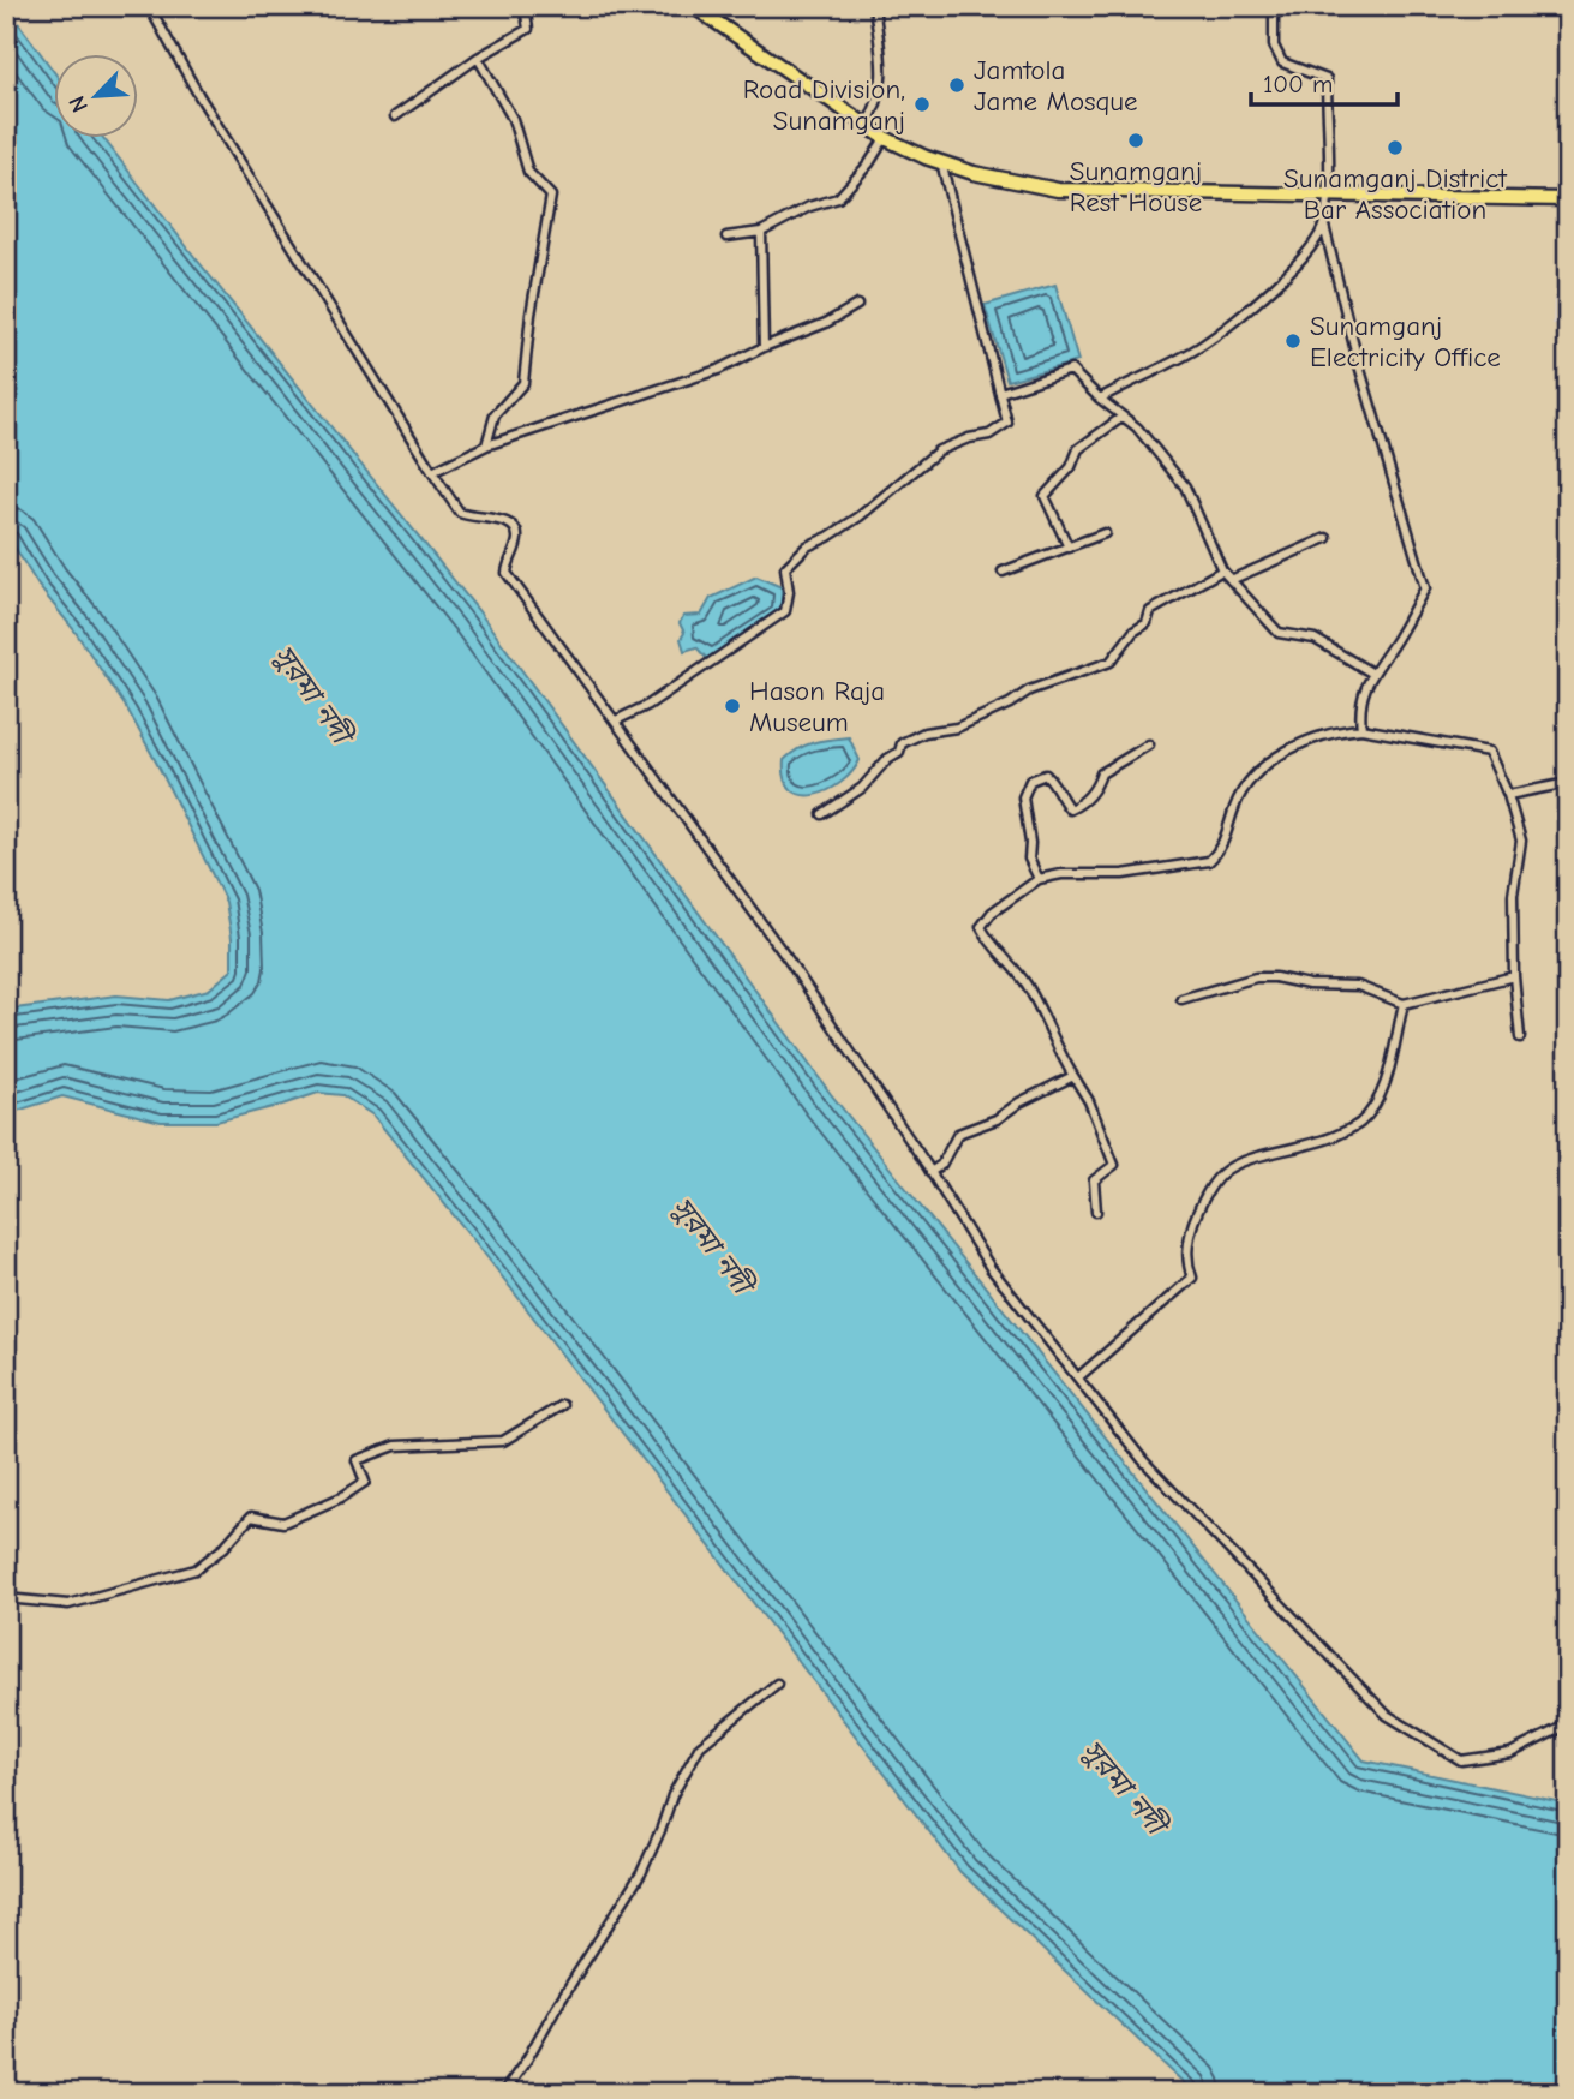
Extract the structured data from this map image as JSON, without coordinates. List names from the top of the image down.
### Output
{
  "water": ["সুরমা নদী"],
  "places": [
    "Jamtola Jame Mosque",
    "Road Division, Sunamganj",
    "Sunamganj Rest House",
    "Sunamganj District Bar Association",
    "Sunamganj Electricity Office",
    "Hason Raja Museum"
  ],
  "scale_bar": "100 m",
  "north": "bottom left"
}
